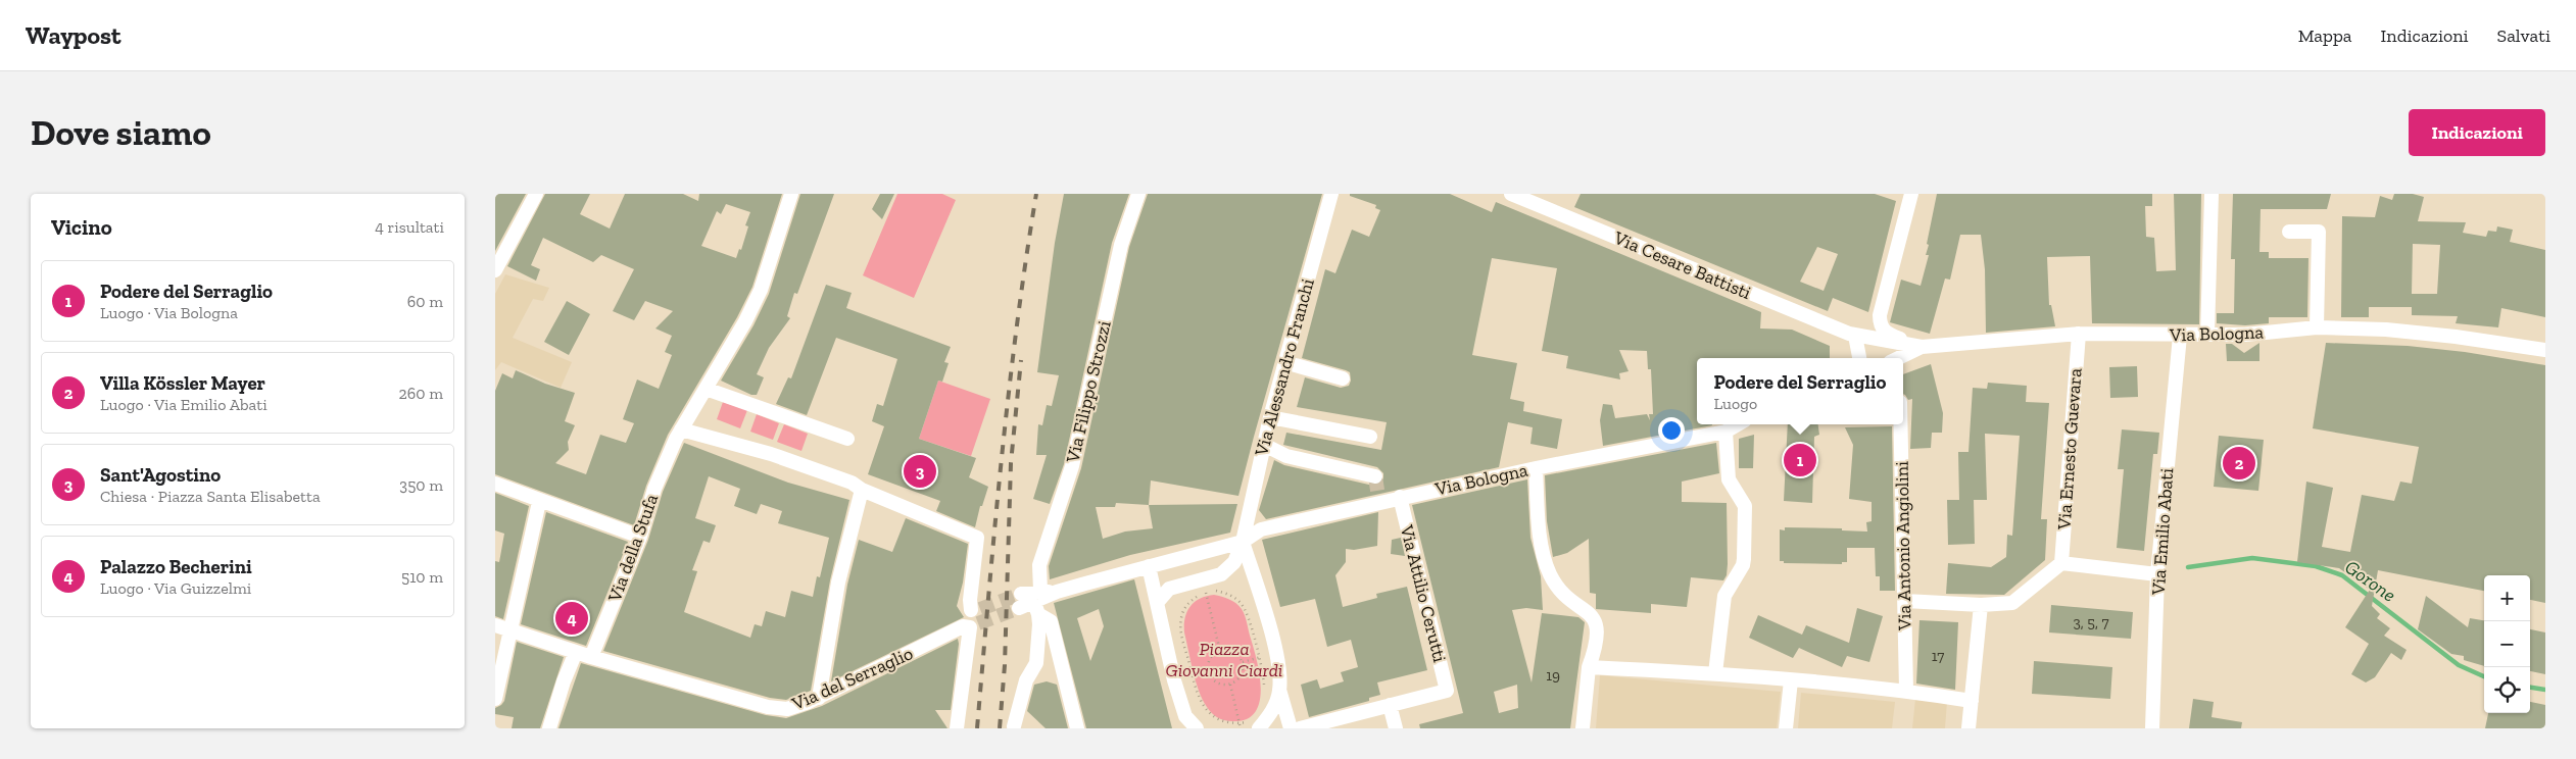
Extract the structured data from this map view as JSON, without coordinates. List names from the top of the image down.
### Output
{
  "streets": {
    "street": [
      "Via Cesare Battisti",
      "Via Bologna",
      "Via Alessandro Franchi",
      "Via Filippo Strozzi",
      "Via Ernesto Guevara",
      "Via Emilio Abati",
      "Via Antonio Angiolini",
      "Via della Stufa",
      "Via Attilio Cerutti",
      "Via del Serraglio"
    ]
  },
  "crossings": [
    ["Via Cesare Battisti", "Via Bologna"],
    ["Via Bologna", "Via Alessandro Franchi"],
    ["Via Bologna", "Via Ernesto Guevara"],
    ["Via Bologna", "Via Emilio Abati"],
    ["Via Bologna", "Via Attilio Cerutti"],
    ["Via della Stufa", "Via del Serraglio"]
  ],
  "water": ["Gorone"],
  "parks": ["Piazza Giovanni Ciardi"],
  "house_numbers": ["3, 5, 7", "17", "19"],
  "page": {
    "header": "Waypost",
    "nav": ["Mappa", "Indicazioni", "Salvati"],
    "buttons": "Indicazioni",
    "title": "Dove siamo",
    "heading": ["Vicino", "4 risultati"],
    "list": [
      {
        "mark": "1",
        "name": "Podere del Serraglio",
        "note": "Luogo · Via Bologna",
        "value": "60 m"
      },
      {
        "mark": "2",
        "name": "Villa Kössler Mayer",
        "note": "Luogo · Via Emilio Abati",
        "value": "260 m"
      },
      {
        "mark": "3",
        "name": "Sant'Agostino",
        "note": "Chiesa · Piazza Santa Elisabetta",
        "value": "350 m"
      },
      {
        "mark": "4",
        "name": "Palazzo Becherini",
        "note": "Luogo · Via Guizzelmi",
        "value": "510 m"
      }
    ],
    "popup": ["Podere del Serraglio", "Luogo"],
    "pins": [
      "1",
      "2",
      "3",
      "4"
    ],
    "map_buttons": ["+", "−"]
  }
}
